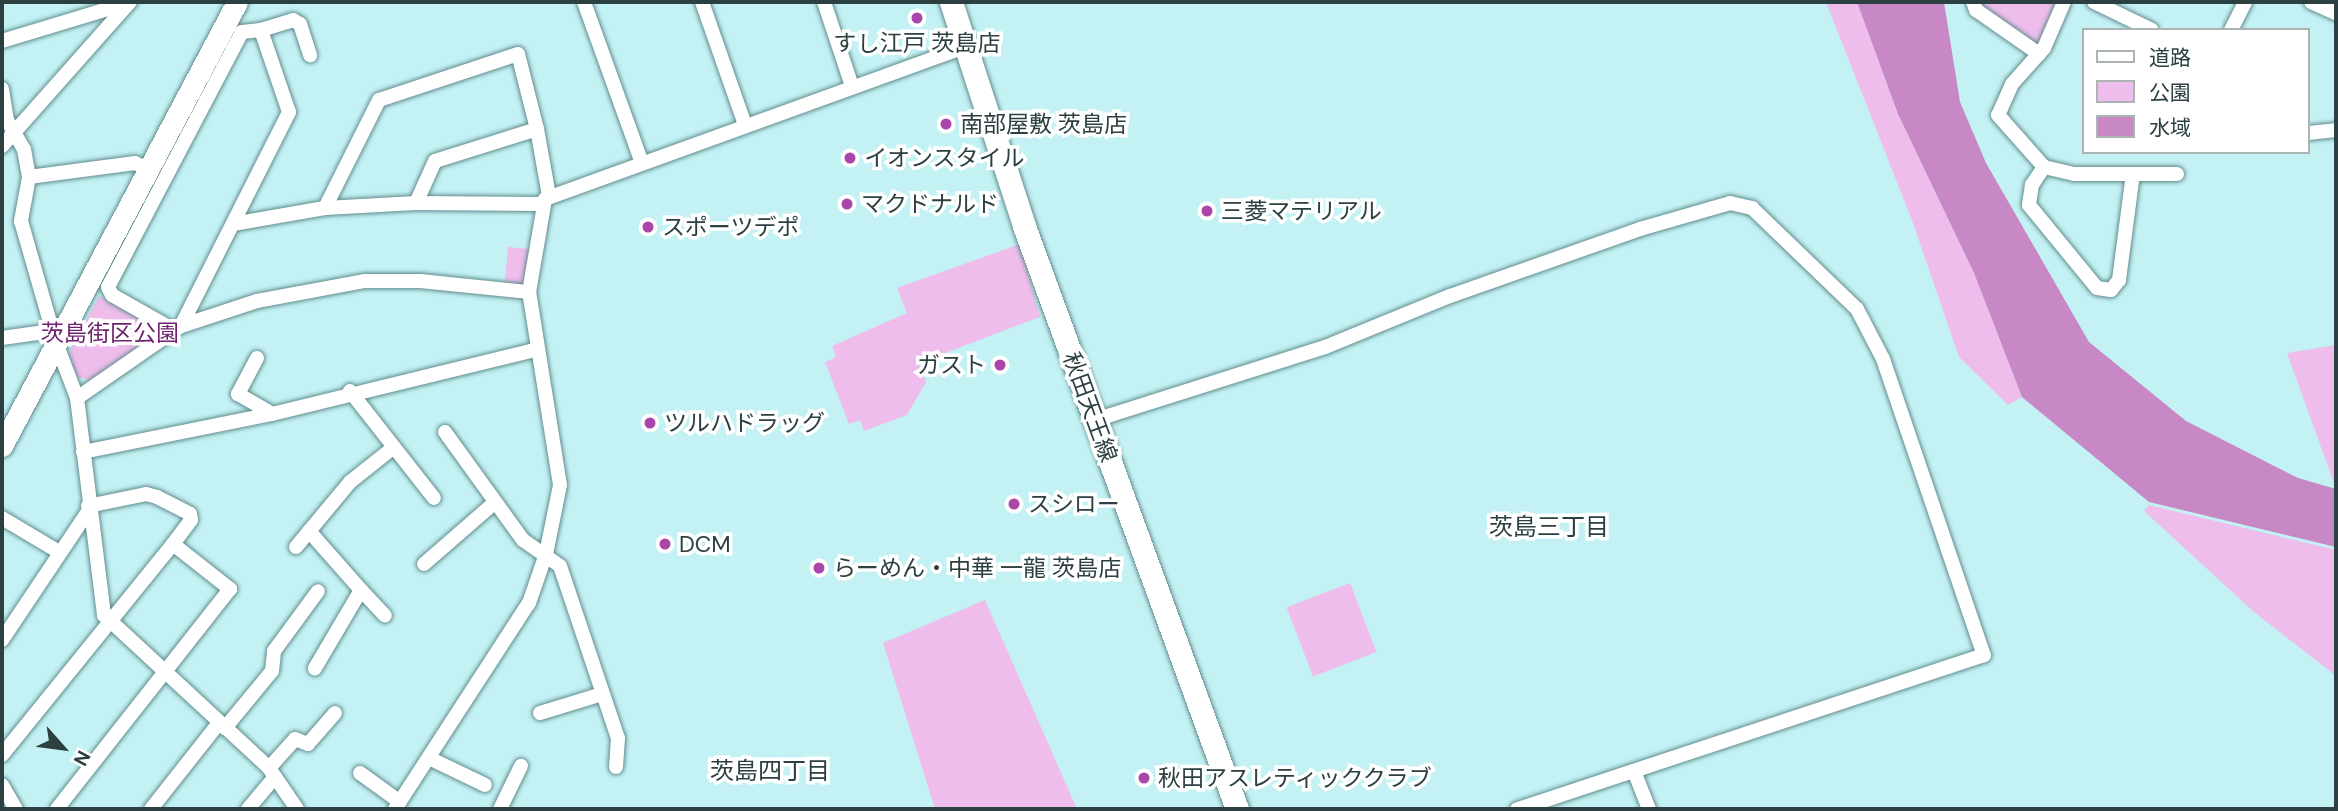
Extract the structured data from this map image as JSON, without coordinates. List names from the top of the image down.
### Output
{
  "streets": {
    "main road": ["秋田天王線"]
  },
  "districts": ["茨島三丁目", "茨島四丁目"],
  "parks": ["茨島街区公園"],
  "places": [
    "すし江戸 茨島店",
    "南部屋敷 茨島店",
    "イオンスタイル",
    "マクドナルド",
    "三菱マテリアル",
    "スポーツデポ",
    "ガスト",
    "ツルハドラッグ",
    "スシロー",
    "DCM",
    "らーめん・中華 一龍 茨島店",
    "秋田アスレティッククラブ"
  ],
  "legend": ["道路", "公園", "水域"],
  "north": "bottom right"
}
